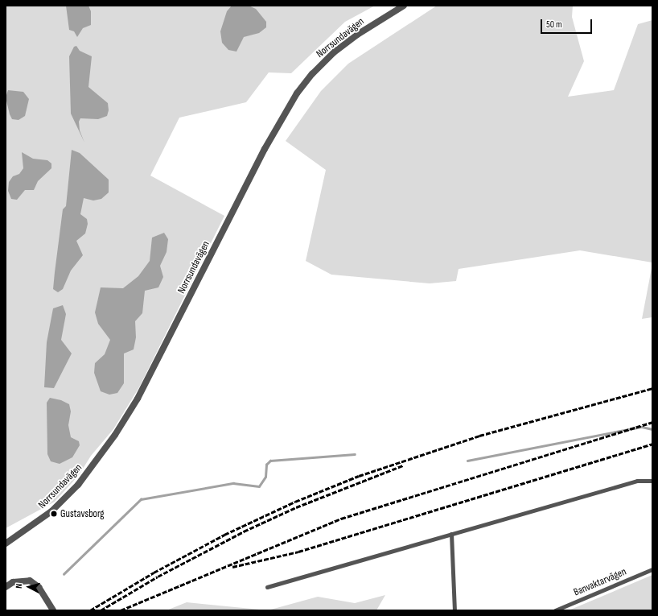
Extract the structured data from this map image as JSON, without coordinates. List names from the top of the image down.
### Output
{
  "streets": {
    "street": ["Norrsundavägen"],
    "lane": ["Banvaktarvägen"]
  },
  "places": ["Gustavsborg"],
  "scale_bar": "50 m",
  "north": "left"
}
